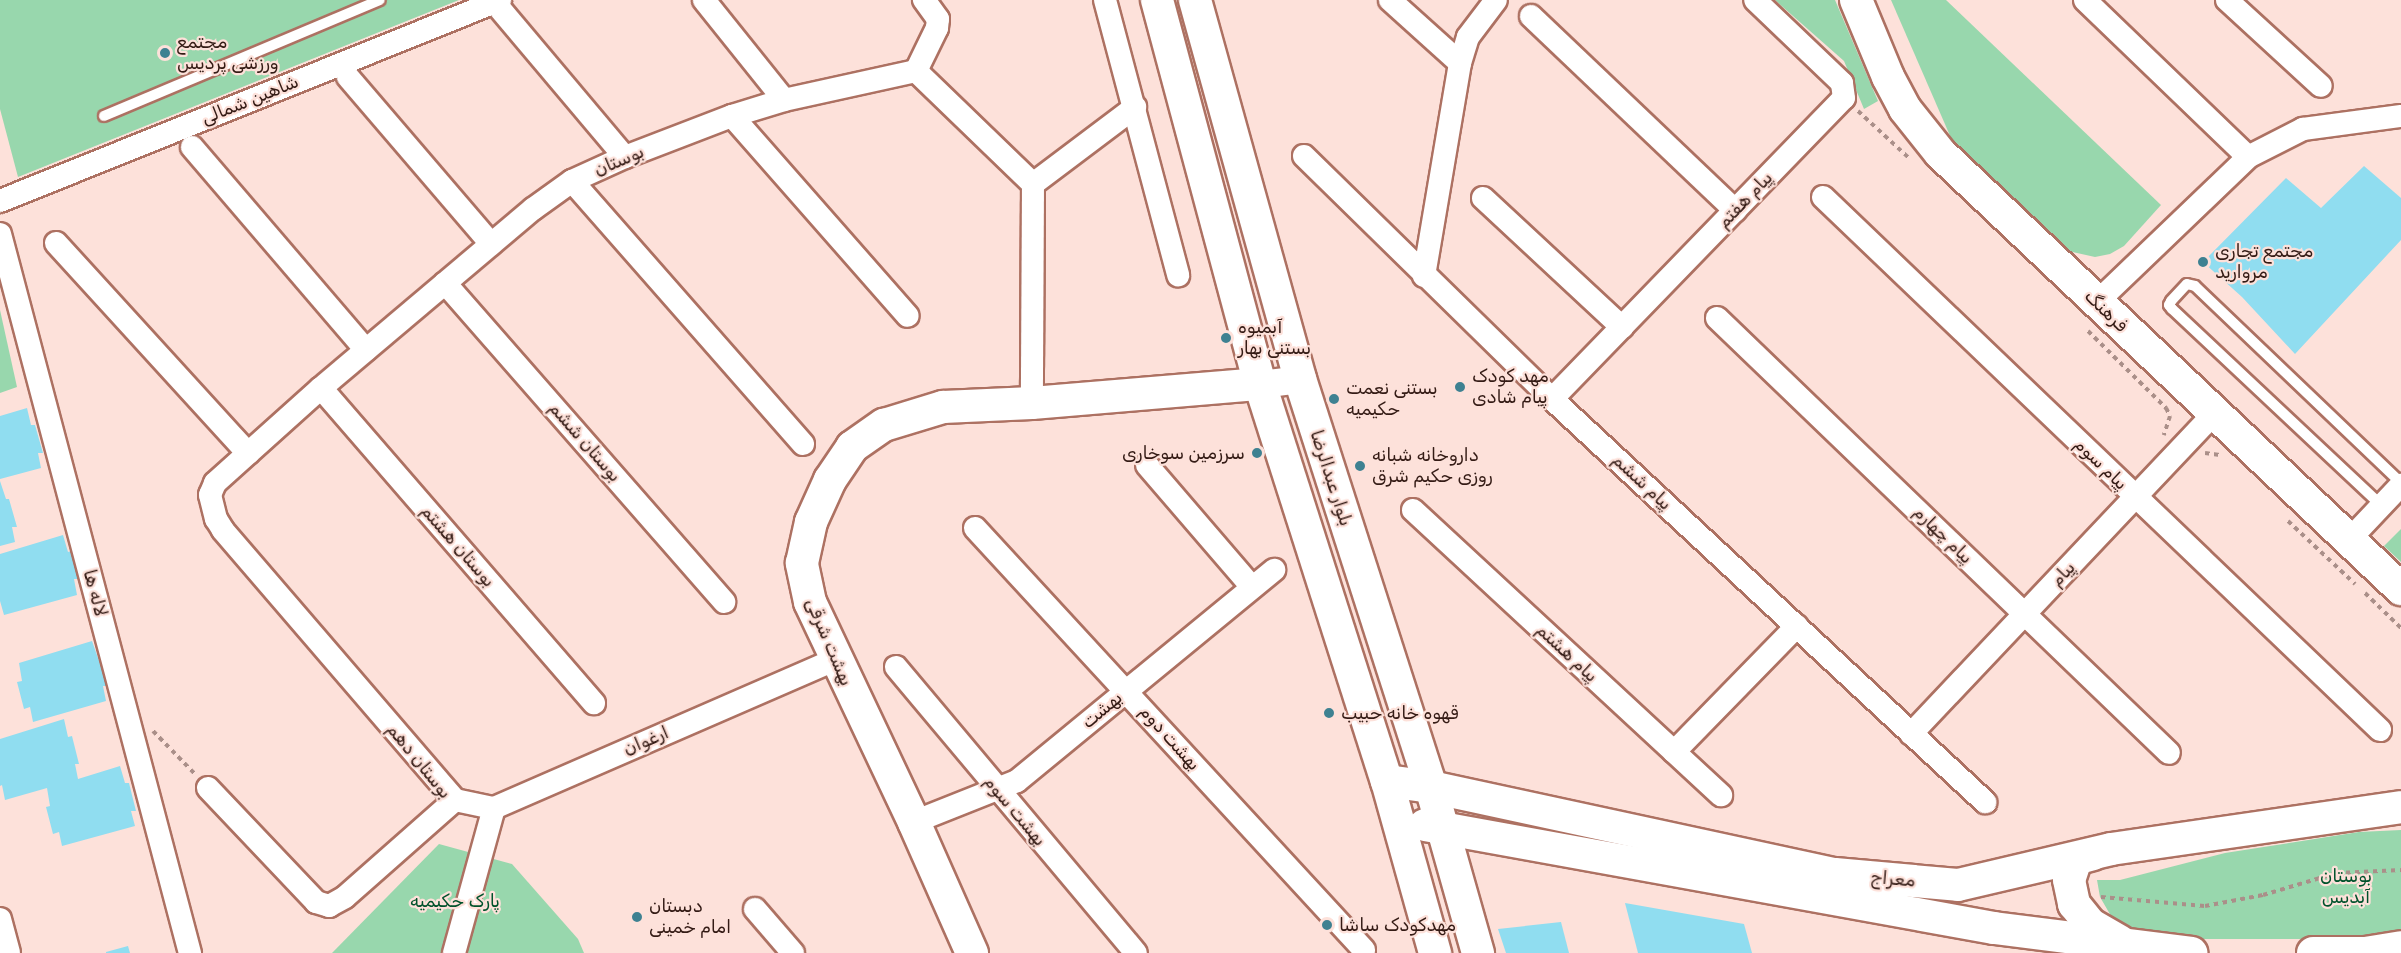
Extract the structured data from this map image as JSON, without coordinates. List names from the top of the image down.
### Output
{
  "streets": {
    "main road": [
      "فرهنگ",
      "بلوار عبدالرضا",
      "بهشت شرقی",
      "معراج"
    ],
    "street": [
      "شاهین شمالی",
      "بوستان",
      "پیام هفتم",
      "بوستان ششم",
      "پیام سوم",
      "پیام ششم",
      "پیام چهارم",
      "بوستان هشتم",
      "پیام",
      "لاله ها",
      "پیام هشتم",
      "بهشت",
      "بهشت دوم",
      "ارغوان",
      "بوستان دهم",
      "بهشت سوم"
    ]
  },
  "crossings": [
    ["بوستان", "بوستان ششم"],
    ["بوستان", "بوستان هشتم"],
    ["بوستان", "بوستان دهم"],
    ["پیام هفتم", "پیام ششم"],
    ["فرهنگ", "پیام"],
    ["پیام سوم", "پیام"],
    ["بلوار عبدالرضا", "معراج"],
    ["پیام ششم", "پیام"],
    ["پیام چهارم", "پیام"],
    ["بهشت شرقی", "بهشت"],
    ["بهشت شرقی", "ارغوان"],
    ["بهشت", "بهشت دوم"],
    ["بهشت", "بهشت سوم"]
  ],
  "parks": ["بوستان آبدیس", "پارک حکیمیه"],
  "places": [
    "مجتمع ورزشی پردیس",
    "مجتمع تجاری مروارید",
    "آبمیوه بستنی بهار",
    "مهد کودک پیام شادی",
    "بستنی نعمت حکیمیه",
    "سرزمین سوخاری",
    "داروخانه شبانه روزی حکیم شرق",
    "قهوه خانه حبیب",
    "دبستان امام خمینی",
    "مهدکودک ساشا"
  ]
}
